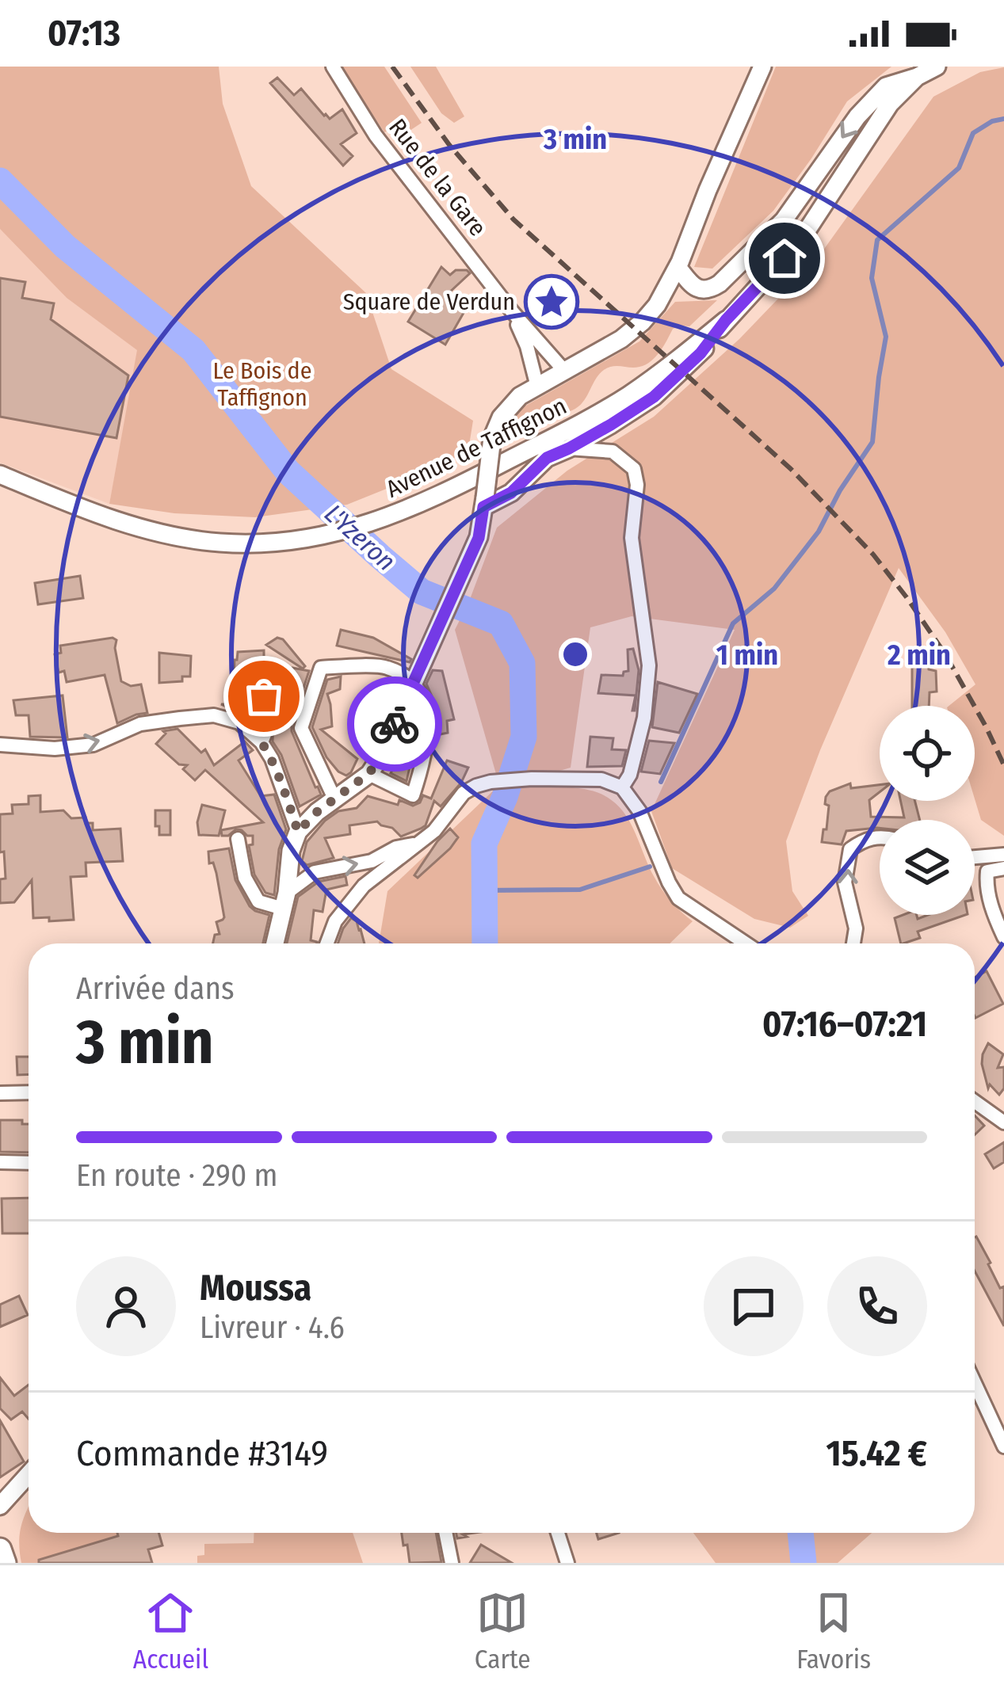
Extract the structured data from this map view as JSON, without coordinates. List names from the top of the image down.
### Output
{
  "streets": {
    "street": ["Rue de la Gare", "Avenue de Taffignon"]
  },
  "water": ["L'Yzeron"],
  "parks": ["Le Bois de Taffignon"],
  "places": {
    "place": ["Square de Verdun"]
  },
  "page": {
    "status": "07:13",
    "heading": ["3 min", "Arrivée dans", "07:16–07:21"],
    "panel": [
      "Moussa",
      "Livreur · 4.6",
      "Commande #3149",
      "15.42 €"
    ],
    "bar": "En route · 290 m",
    "tabs": ["Accueil", "Carte", "Favoris"]
  },
  "rings": ["3 min", "1 min", "2 min"]
}
